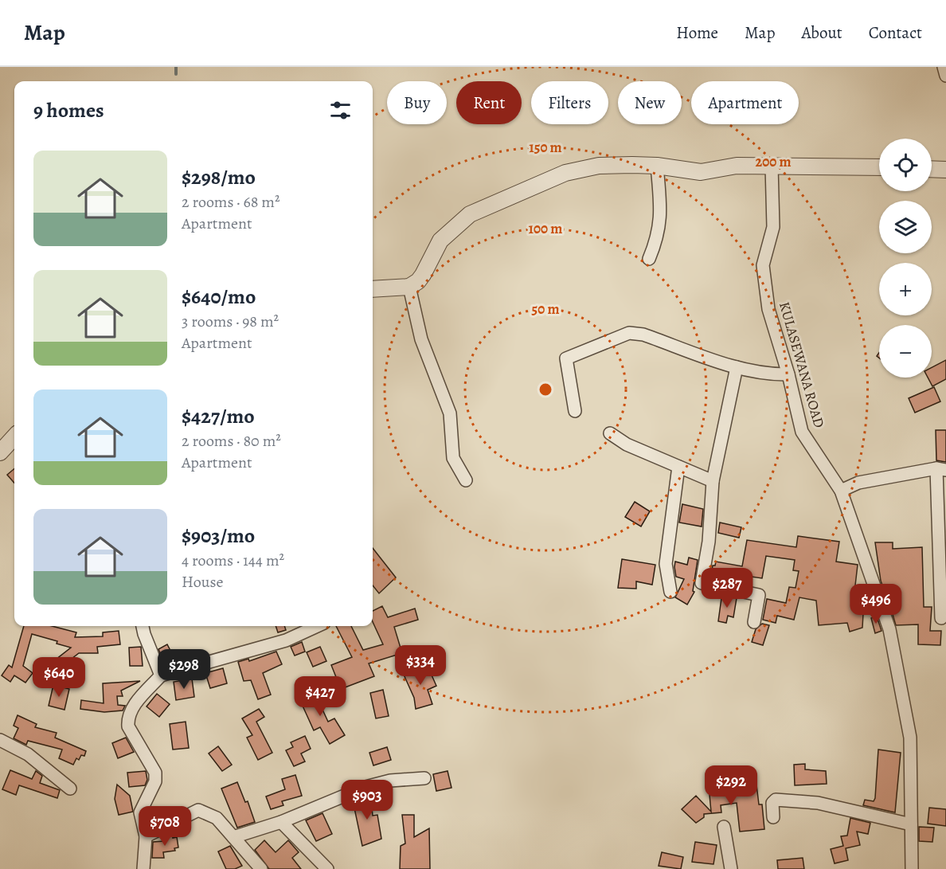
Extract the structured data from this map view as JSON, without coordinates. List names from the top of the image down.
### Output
{
  "streets": {
    "street": ["KULASEWANA ROAD"]
  },
  "page": {
    "header": "Map",
    "nav": [
      "Home",
      "Map",
      "About",
      "Contact"
    ],
    "chip": [
      "Buy",
      "Rent",
      "Filters",
      "New",
      "Apartment"
    ],
    "heading": "9 homes",
    "map_buttons": ["+", "−"],
    "list": [
      {
        "name": "$298/mo",
        "note": "2 rooms · 68 m² · Apartment"
      },
      {
        "name": "$640/mo",
        "note": "3 rooms · 98 m² · Apartment"
      },
      {
        "name": "$427/mo",
        "note": "2 rooms · 80 m² · Apartment"
      },
      {
        "name": "$903/mo",
        "note": "4 rooms · 144 m² · House"
      }
    ],
    "price": [
      "$287",
      "$496",
      "$334",
      "$298",
      "$640",
      "$427",
      "$292",
      "$903",
      "$708"
    ]
  },
  "rings": [
    "150 m",
    "200 m",
    "100 m",
    "50 m"
  ]
}
